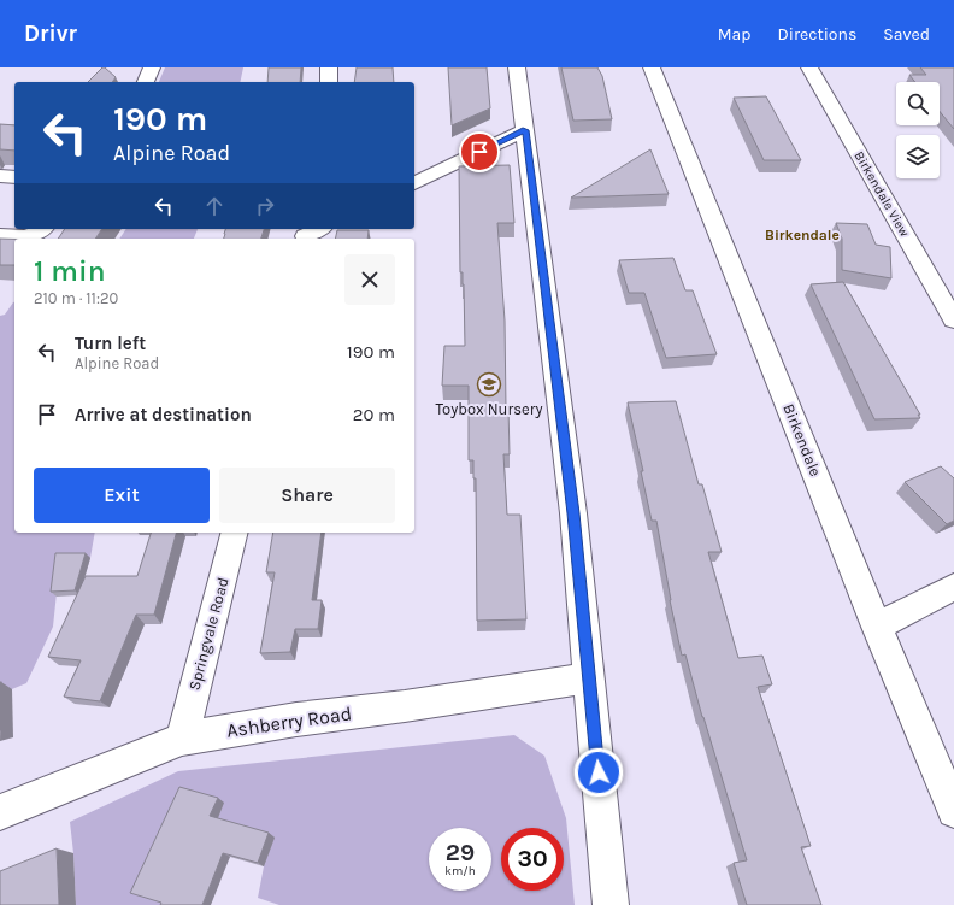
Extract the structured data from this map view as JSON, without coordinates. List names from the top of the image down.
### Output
{
  "streets": {
    "street": [
      "Birkendale View",
      "Birkendale",
      "Springvale Road",
      "Ashberry Road"
    ]
  },
  "crossings": [
    ["Springvale Road", "Ashberry Road"]
  ],
  "districts": ["Birkendale"],
  "places": {
    "school or university": ["Toybox Nursery"]
  },
  "page": {
    "header": "Drivr",
    "nav": ["Map", "Directions", "Saved"],
    "turn": ["190 m", "Alpine Road"],
    "heading": ["1 min", "210 m · 11:20"],
    "list": [
      {
        "name": "Turn left",
        "note": "Alpine Road",
        "value": "190 m"
      },
      {
        "name": "Arrive at destination",
        "value": "20 m"
      }
    ],
    "buttons": ["Exit", "Share"],
    "speed": "29 km/h",
    "limit": "30"
  }
}
